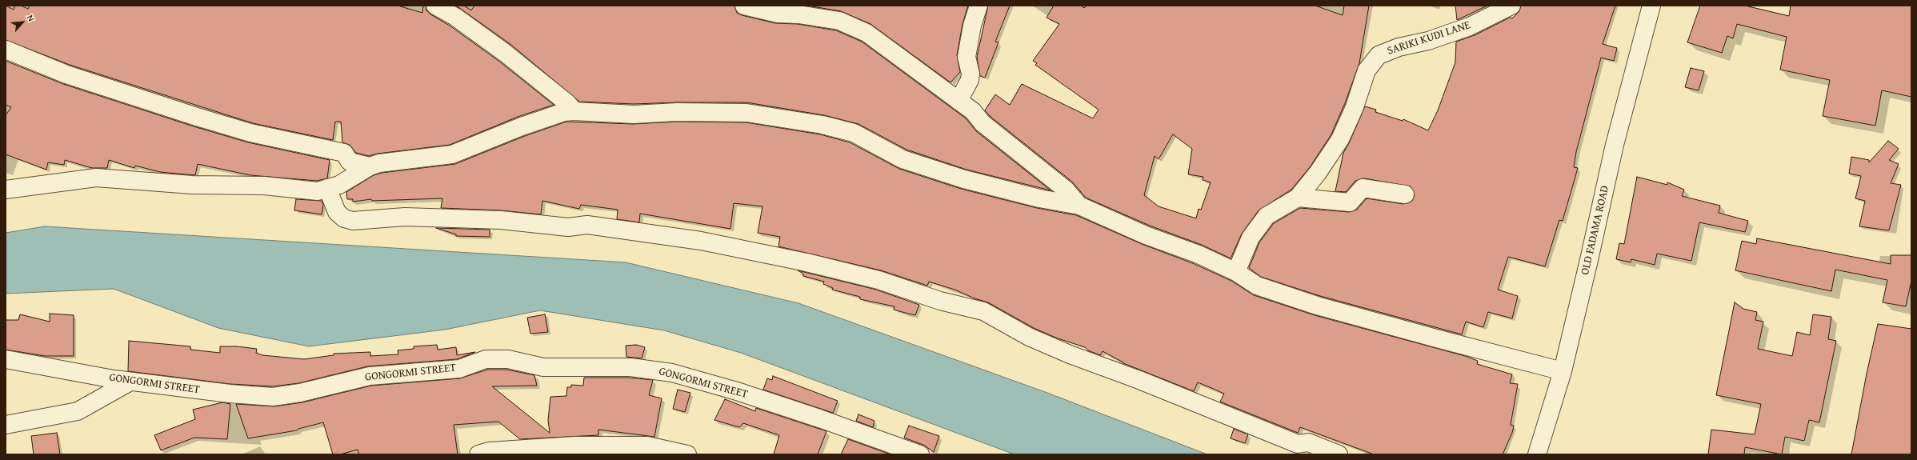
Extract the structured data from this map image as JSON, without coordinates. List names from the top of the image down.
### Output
{
  "streets": {
    "street": ["SARIKI KUDI LANE", "OLD FADAMA ROAD", "GONGORMI STREET"]
  },
  "north": "top right"
}
